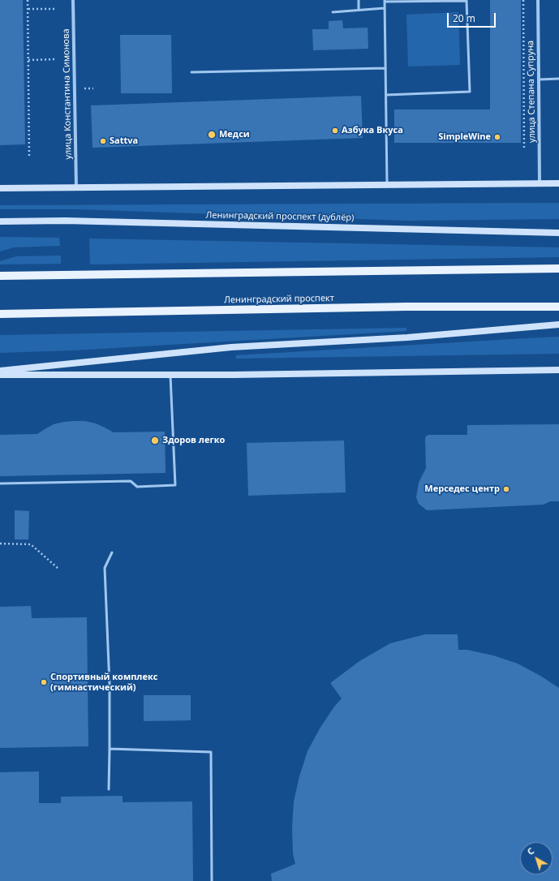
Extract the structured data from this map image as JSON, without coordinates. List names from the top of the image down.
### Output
{
  "streets": {
    "main road": ["Ленинградский проспект (дублёр)", "Ленинградский проспект"],
    "street": ["улица Степана Супруна", "улица Константина Симонова"]
  },
  "places": [
    "Азбука Вкуса",
    "Медси",
    "SimpleWine",
    "Sattva",
    "Здоров легко",
    "Мерседес центр",
    "Спортивный комплекс (гимнастический)"
  ],
  "scale_bar": "20 m",
  "north": "top left"
}
